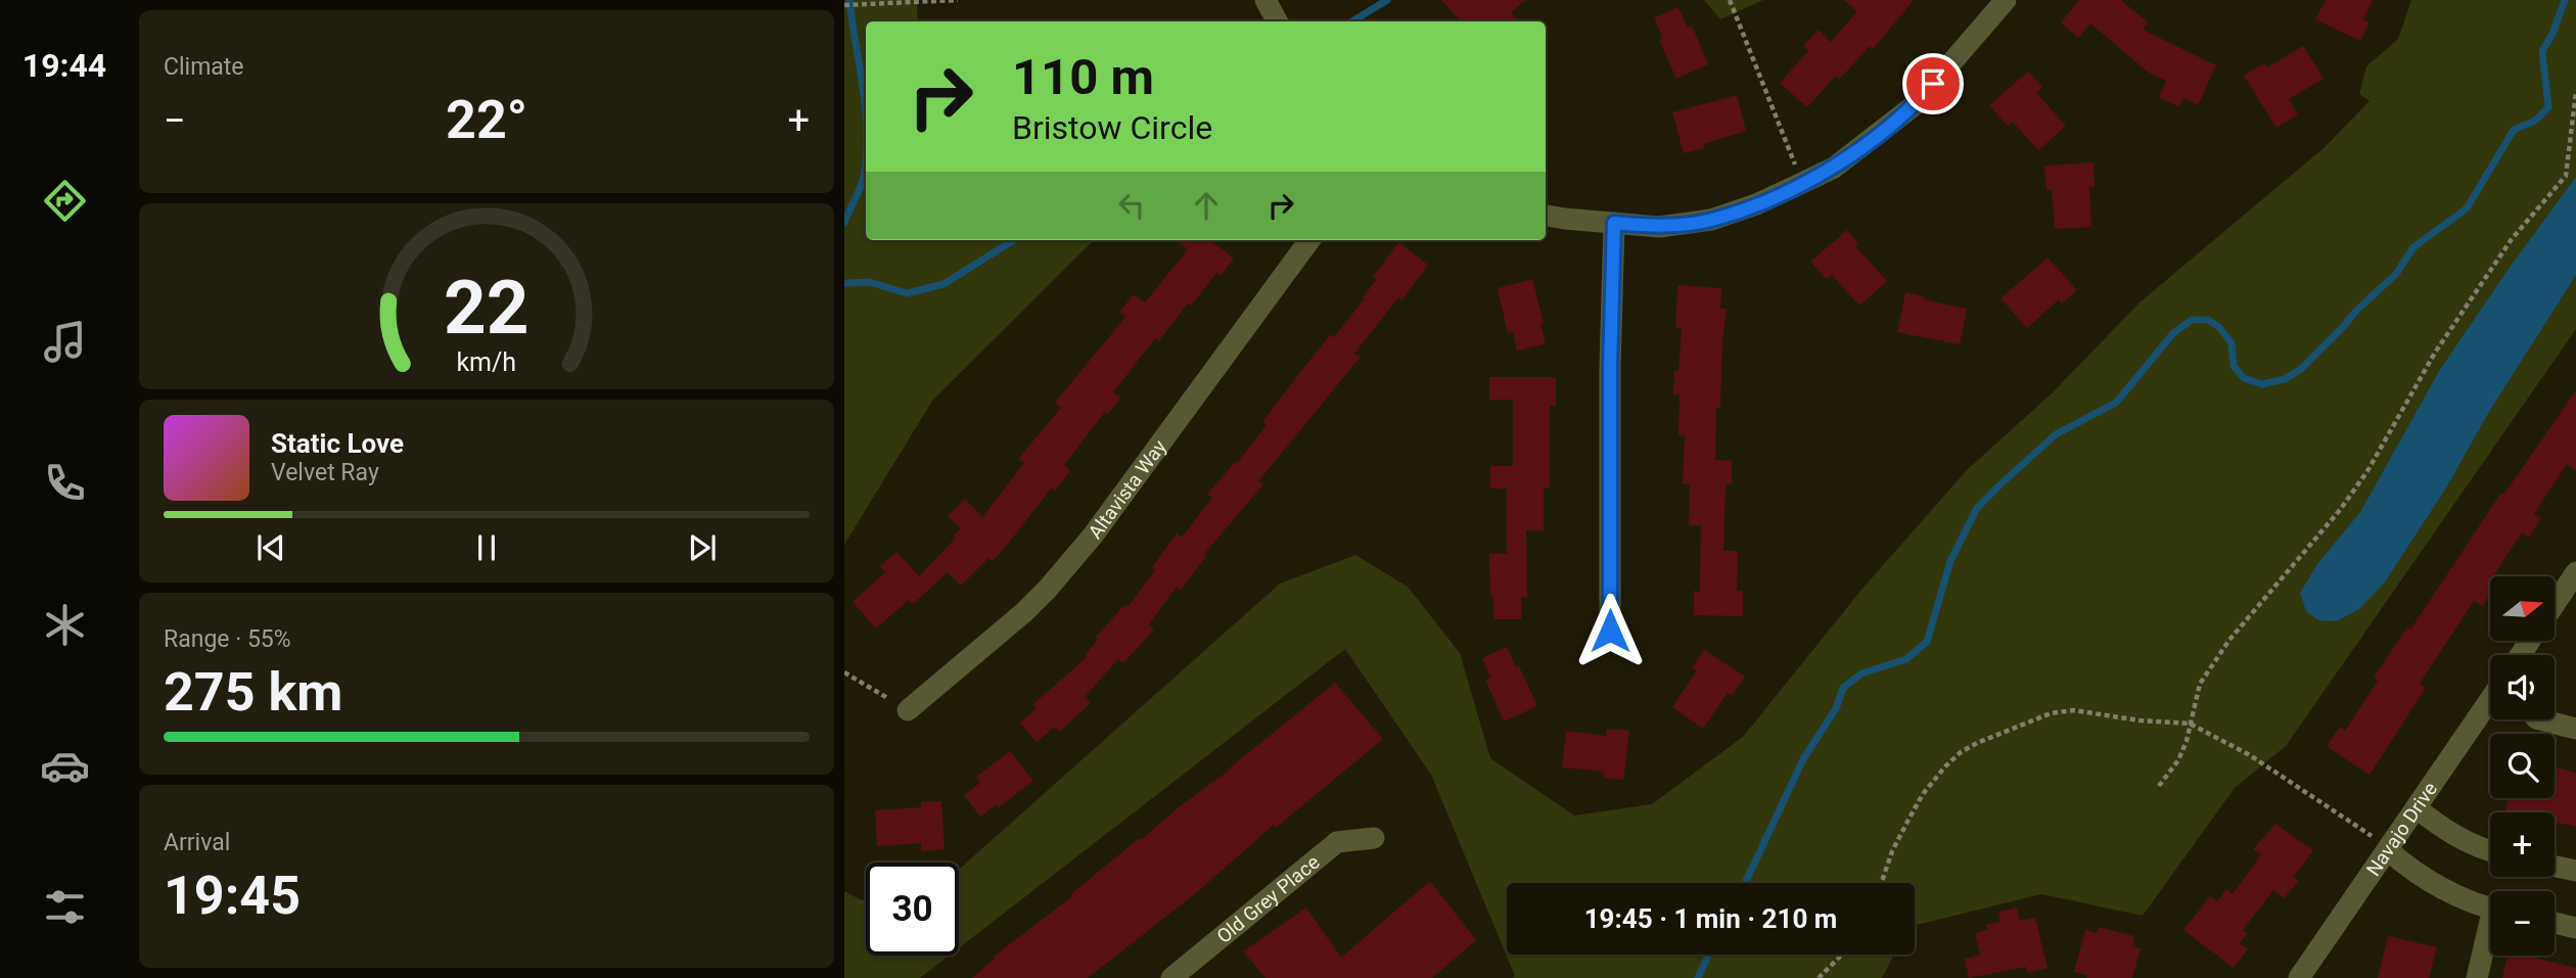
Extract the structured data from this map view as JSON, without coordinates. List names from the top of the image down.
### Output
{
  "streets": {
    "street": ["Altavista Way", "Navajo Drive", "Old Grey Place"]
  },
  "north": "right",
  "page": {
    "tabs": "19:44",
    "tile": [
      "Climate",
      ["Range · 55%", "275 km"],
      ["Arrival", "19:45"]
    ],
    "turn": ["110 m", "Bristow Circle"],
    "heat": ["−", "22°", "+"],
    "song": ["Static Love", "Velvet Ray"],
    "map_buttons": ["+", "−"],
    "limit": "30",
    "trip": "19:45 · 1 min · 210 m",
    "gauge": ["22", "km/h"]
  }
}
